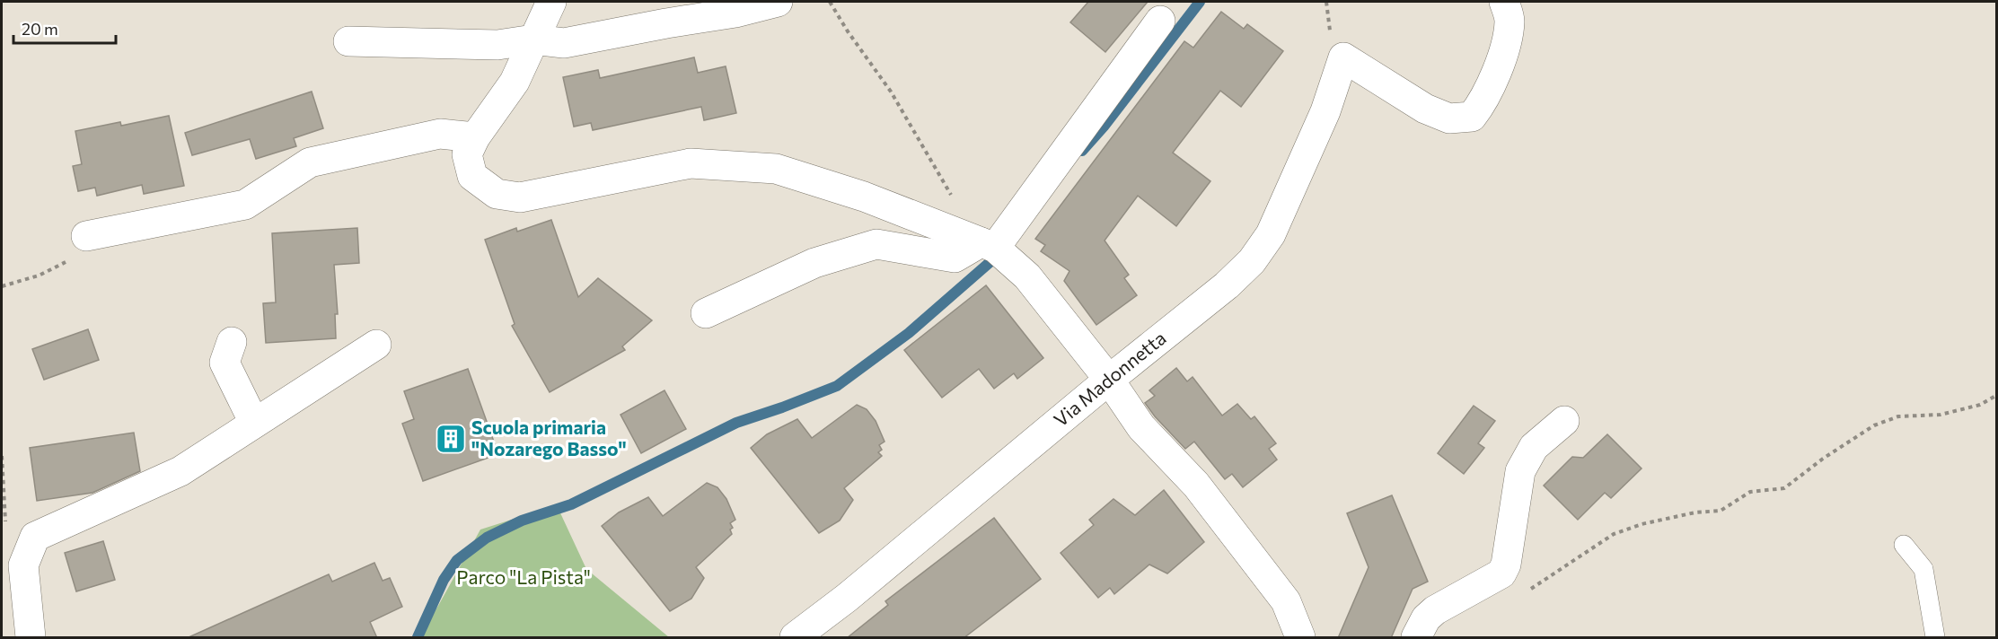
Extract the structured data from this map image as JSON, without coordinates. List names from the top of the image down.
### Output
{
  "streets": {
    "street": ["Via Madonnetta"]
  },
  "parks": ["Parco \"La Pista\""],
  "places": {
    "building": ["Scuola primaria \"Nozarego Basso\""]
  },
  "scale_bar": "20 m"
}
